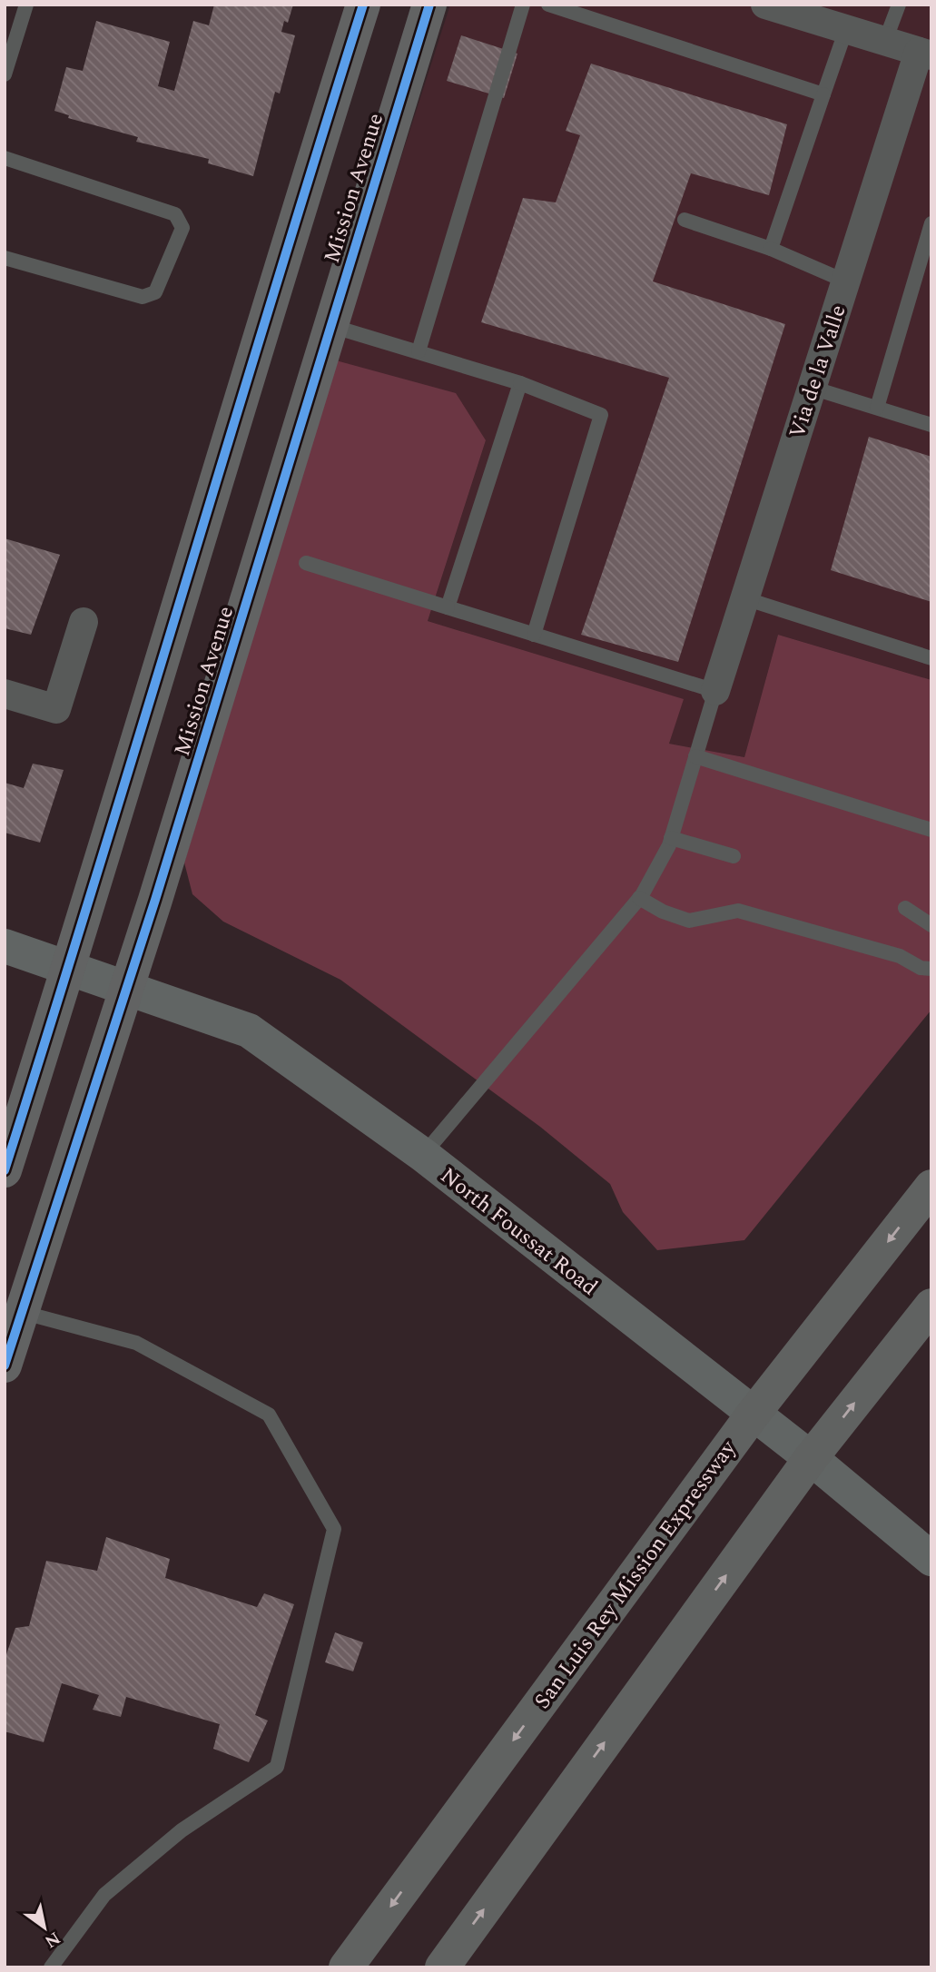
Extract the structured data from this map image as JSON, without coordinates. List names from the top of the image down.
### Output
{
  "streets": {
    "highway": ["San Luis Rey Mission Expressway"],
    "main road": ["Mission Avenue", "North Foussat Road"],
    "street": ["Via de la Valle"]
  },
  "crossings": [
    ["Mission Avenue", "North Foussat Road"],
    ["North Foussat Road", "San Luis Rey Mission Expressway"]
  ],
  "north": "bottom right"
}
